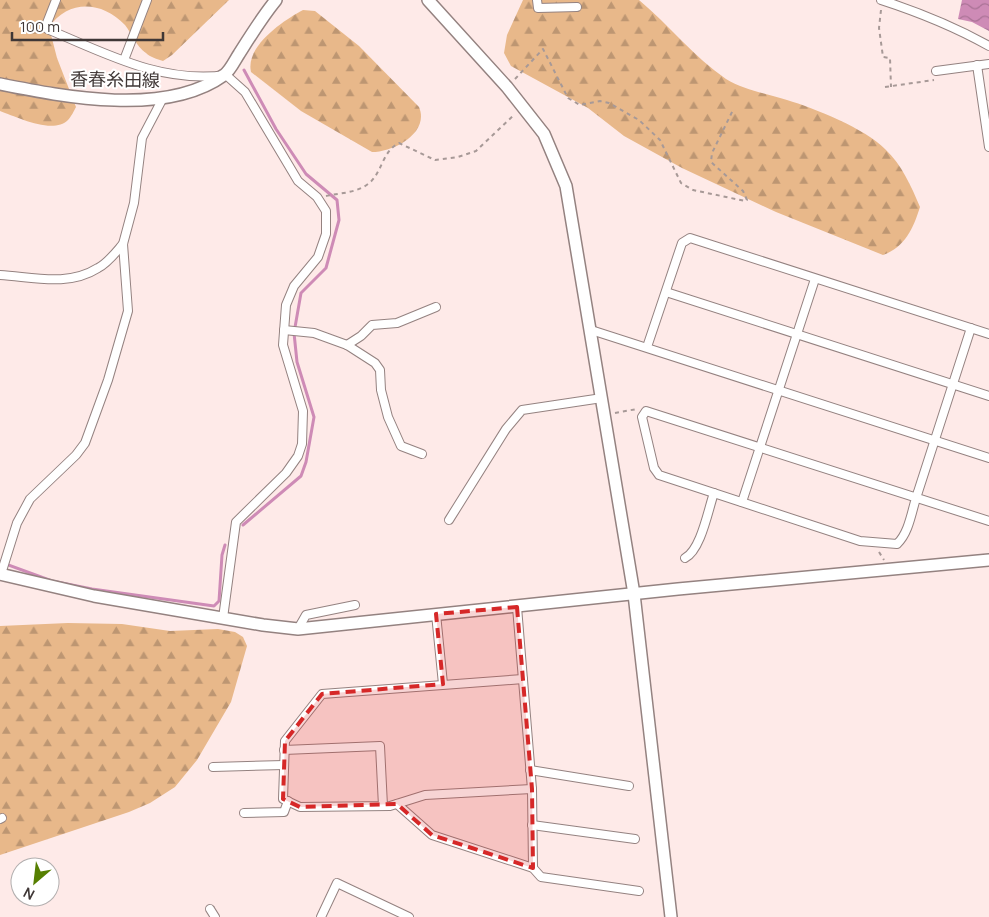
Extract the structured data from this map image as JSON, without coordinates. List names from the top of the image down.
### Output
{
  "streets": {
    "street": ["香春糸田線"]
  },
  "scale_bar": "100 m",
  "north": "bottom left"
}
